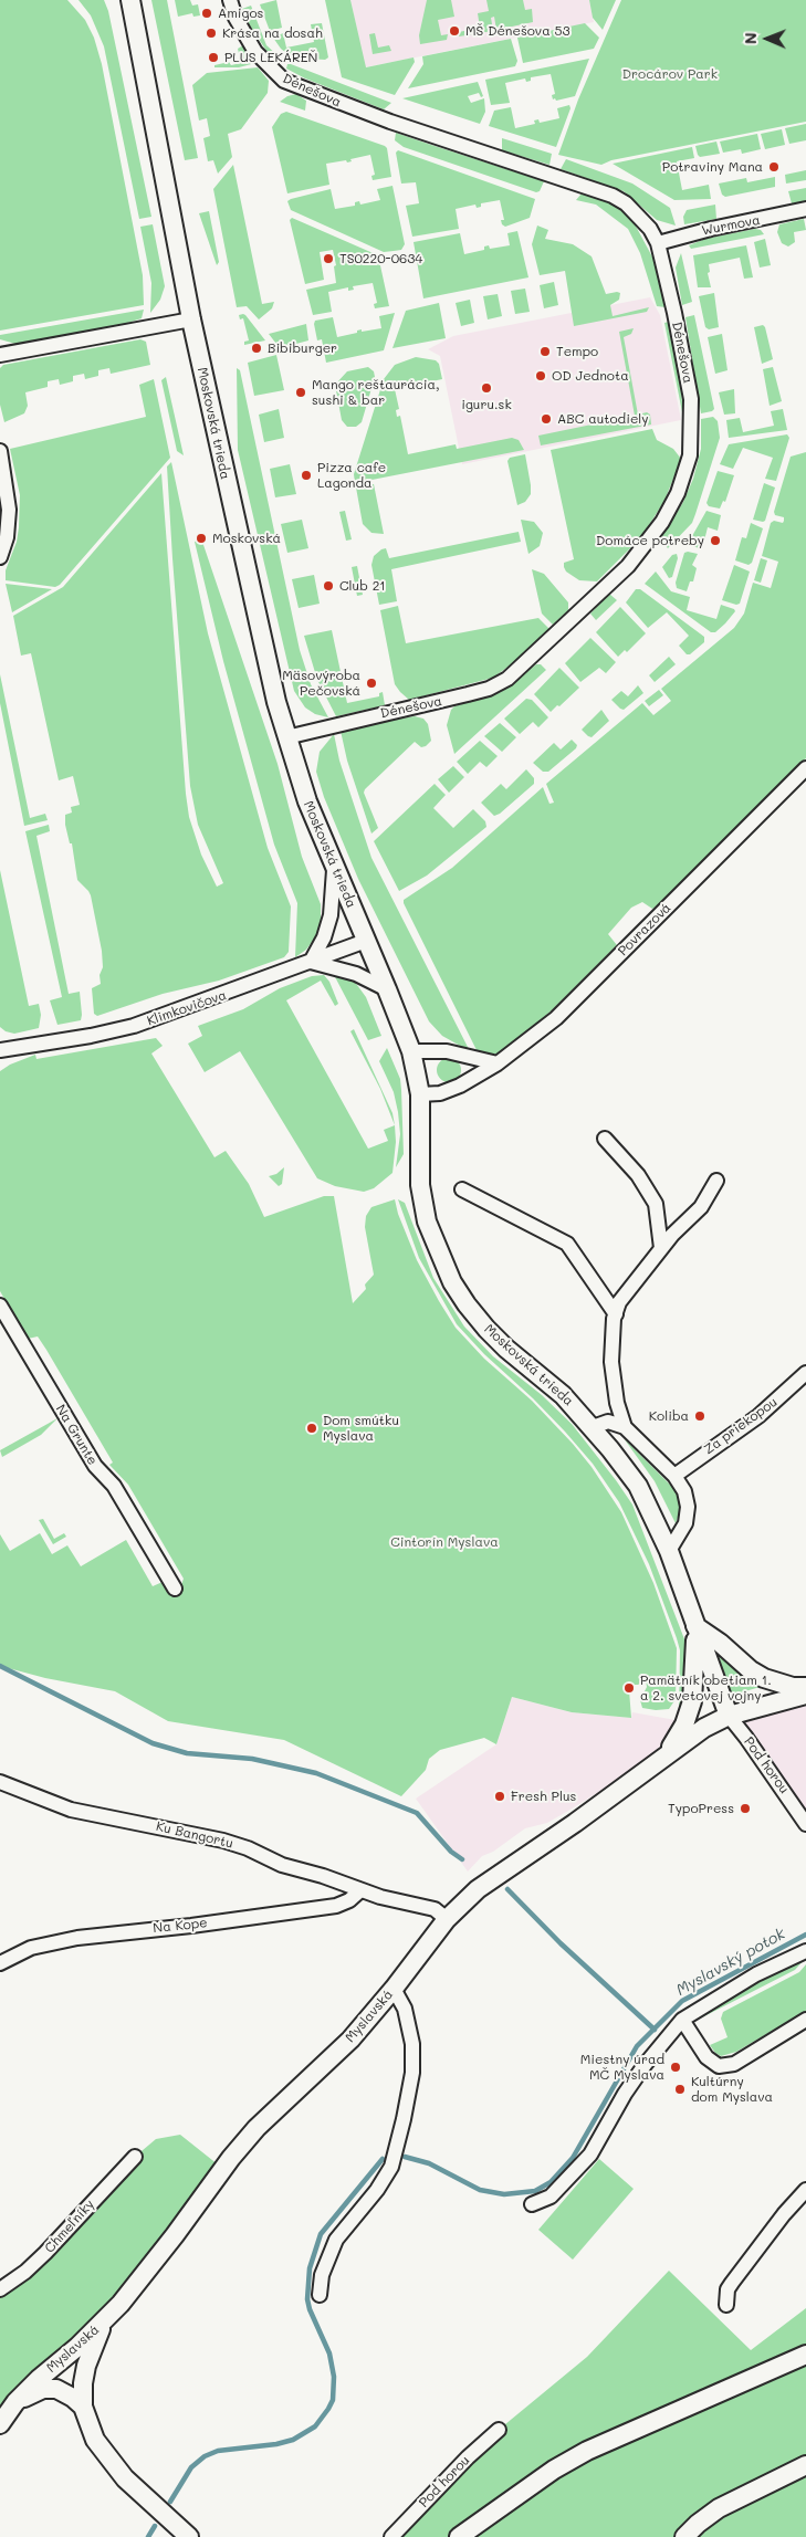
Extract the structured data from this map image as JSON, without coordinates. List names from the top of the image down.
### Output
{
  "streets": {
    "street": [
      "Dénešova",
      "Wurmova",
      "Moskovská trieda",
      "Povrazová",
      "Klimkovičova",
      "Za priekopou",
      "Na Grunte",
      "Pod horou",
      "Ku Bangortu",
      "Na Kope",
      "Myslavská",
      "Chmeľníky"
    ]
  },
  "crossings": [
    ["Dénešova", "Wurmova"],
    ["Dénešova", "Moskovská trieda"],
    ["Moskovská trieda", "Povrazová"],
    ["Moskovská trieda", "Klimkovičova"],
    ["Moskovská trieda", "Pod horou"],
    ["Moskovská trieda", "Myslavská"],
    ["Pod horou", "Myslavská"],
    ["Ku Bangortu", "Na Kope"],
    ["Ku Bangortu", "Myslavská"]
  ],
  "water": ["Myslavský potok"],
  "parks": ["Drocárov Park", "Cintorín Myslava"],
  "places": [
    "Amigos",
    "MŠ Dénešova 53",
    "Krása na dosah",
    "PLUS LEKÁREŇ",
    "Potraviny Mana",
    "TS0220-0634",
    "Bibiburger",
    "Tempo",
    "OD Jednota",
    "iguru.sk",
    "Mango reštaurácia, sushi & bar",
    "ABC autodiely",
    "Pizza cafe Lagonda",
    "Moskovská",
    "Domáce potreby",
    "Club 21",
    "Mäsovýroba Pečovská",
    "Koliba",
    "Dom smútku Myslava",
    "Pamätník obetiam 1. a 2. svetovej vojny",
    "Fresh Plus",
    "TypoPress",
    "Miestny úrad MČ Myslava",
    "Kultúrny dom Myslava"
  ],
  "north": "left"
}
